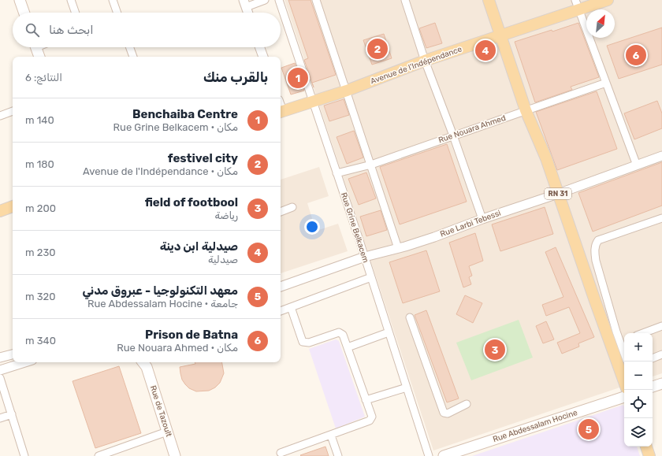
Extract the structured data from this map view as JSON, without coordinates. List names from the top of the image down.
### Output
{
  "streets": {
    "main road": [
      "Avenue de l'Indépendance",
      "RN 31",
      "Rue de Tazoult",
      "Rue Abdessalam Hocine"
    ],
    "street": ["Rue Nouara Ahmed", "Rue Larbi Tebessi", "Rue Grine Belkacem"]
  },
  "crossings": [
    ["Avenue de l'Indépendance", "RN 31"],
    ["Avenue de l'Indépendance", "Rue Grine Belkacem"],
    ["Rue Nouara Ahmed", "RN 31"],
    ["Rue Nouara Ahmed", "Rue Grine Belkacem"],
    ["RN 31", "Rue Larbi Tebessi"],
    ["Rue Larbi Tebessi", "Rue Grine Belkacem"]
  ],
  "north": "top right",
  "page": {
    "search": "ابحث هنا",
    "pins": [
      "2",
      "4",
      "6",
      "1",
      "3",
      "5"
    ],
    "heading": ["بالقرب منك", "النتائج: 6"],
    "list": [
      {
        "mark": "1",
        "name": "Benchaiba Centre",
        "note": "مكان · Rue Grine Belkacem",
        "value": "140 m"
      },
      {
        "mark": "2",
        "name": "festivel city",
        "note": "مكان · Avenue de l'Indépendance",
        "value": "180 m"
      },
      {
        "mark": "3",
        "name": "field of footbool",
        "note": "رياضة",
        "value": "200 m"
      },
      {
        "mark": "4",
        "name": "صيدلية ابن دينة",
        "note": "صيدلية",
        "value": "230 m"
      },
      {
        "mark": "5",
        "name": "معهد التكنولوجيا - عبروق مدني",
        "note": "جامعة · Rue Abdessalam Hocine",
        "value": "320 m"
      },
      {
        "mark": "6",
        "name": "Prison de Batna",
        "note": "مكان · Rue Nouara Ahmed",
        "value": "340 m"
      }
    ],
    "map_buttons": ["+", "−"]
  }
}
